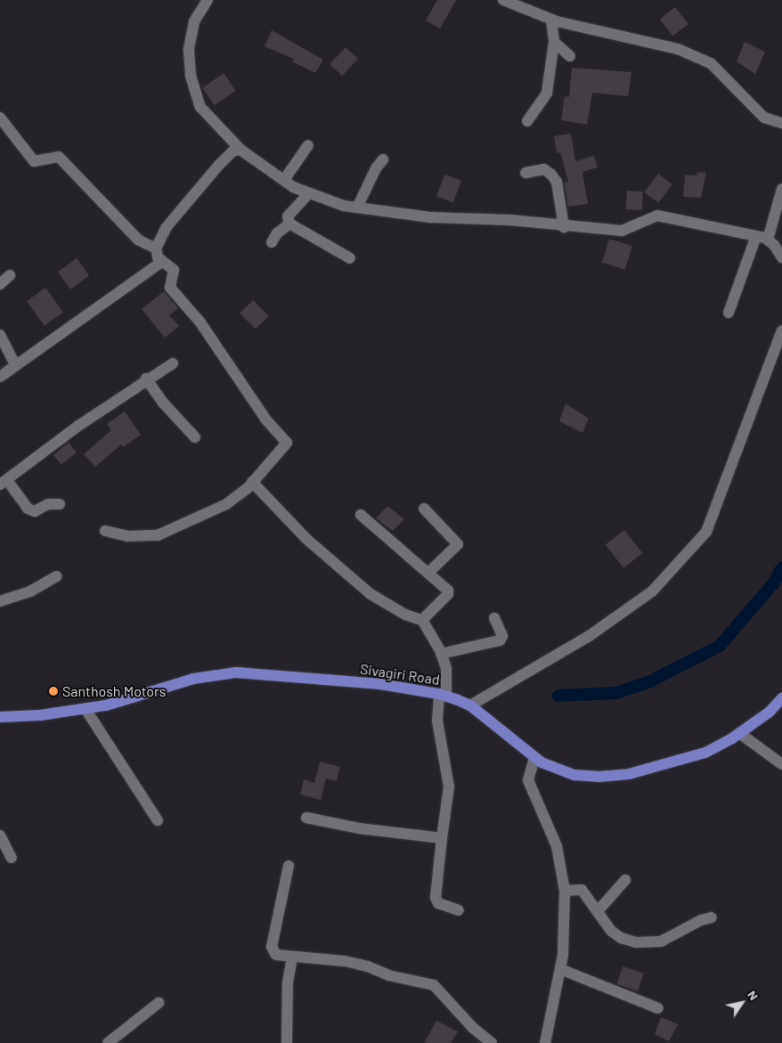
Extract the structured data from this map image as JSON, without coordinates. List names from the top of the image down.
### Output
{
  "streets": {
    "main road": ["Sivagiri Road"]
  },
  "places": ["Santhosh Motors"],
  "north": "top right"
}
